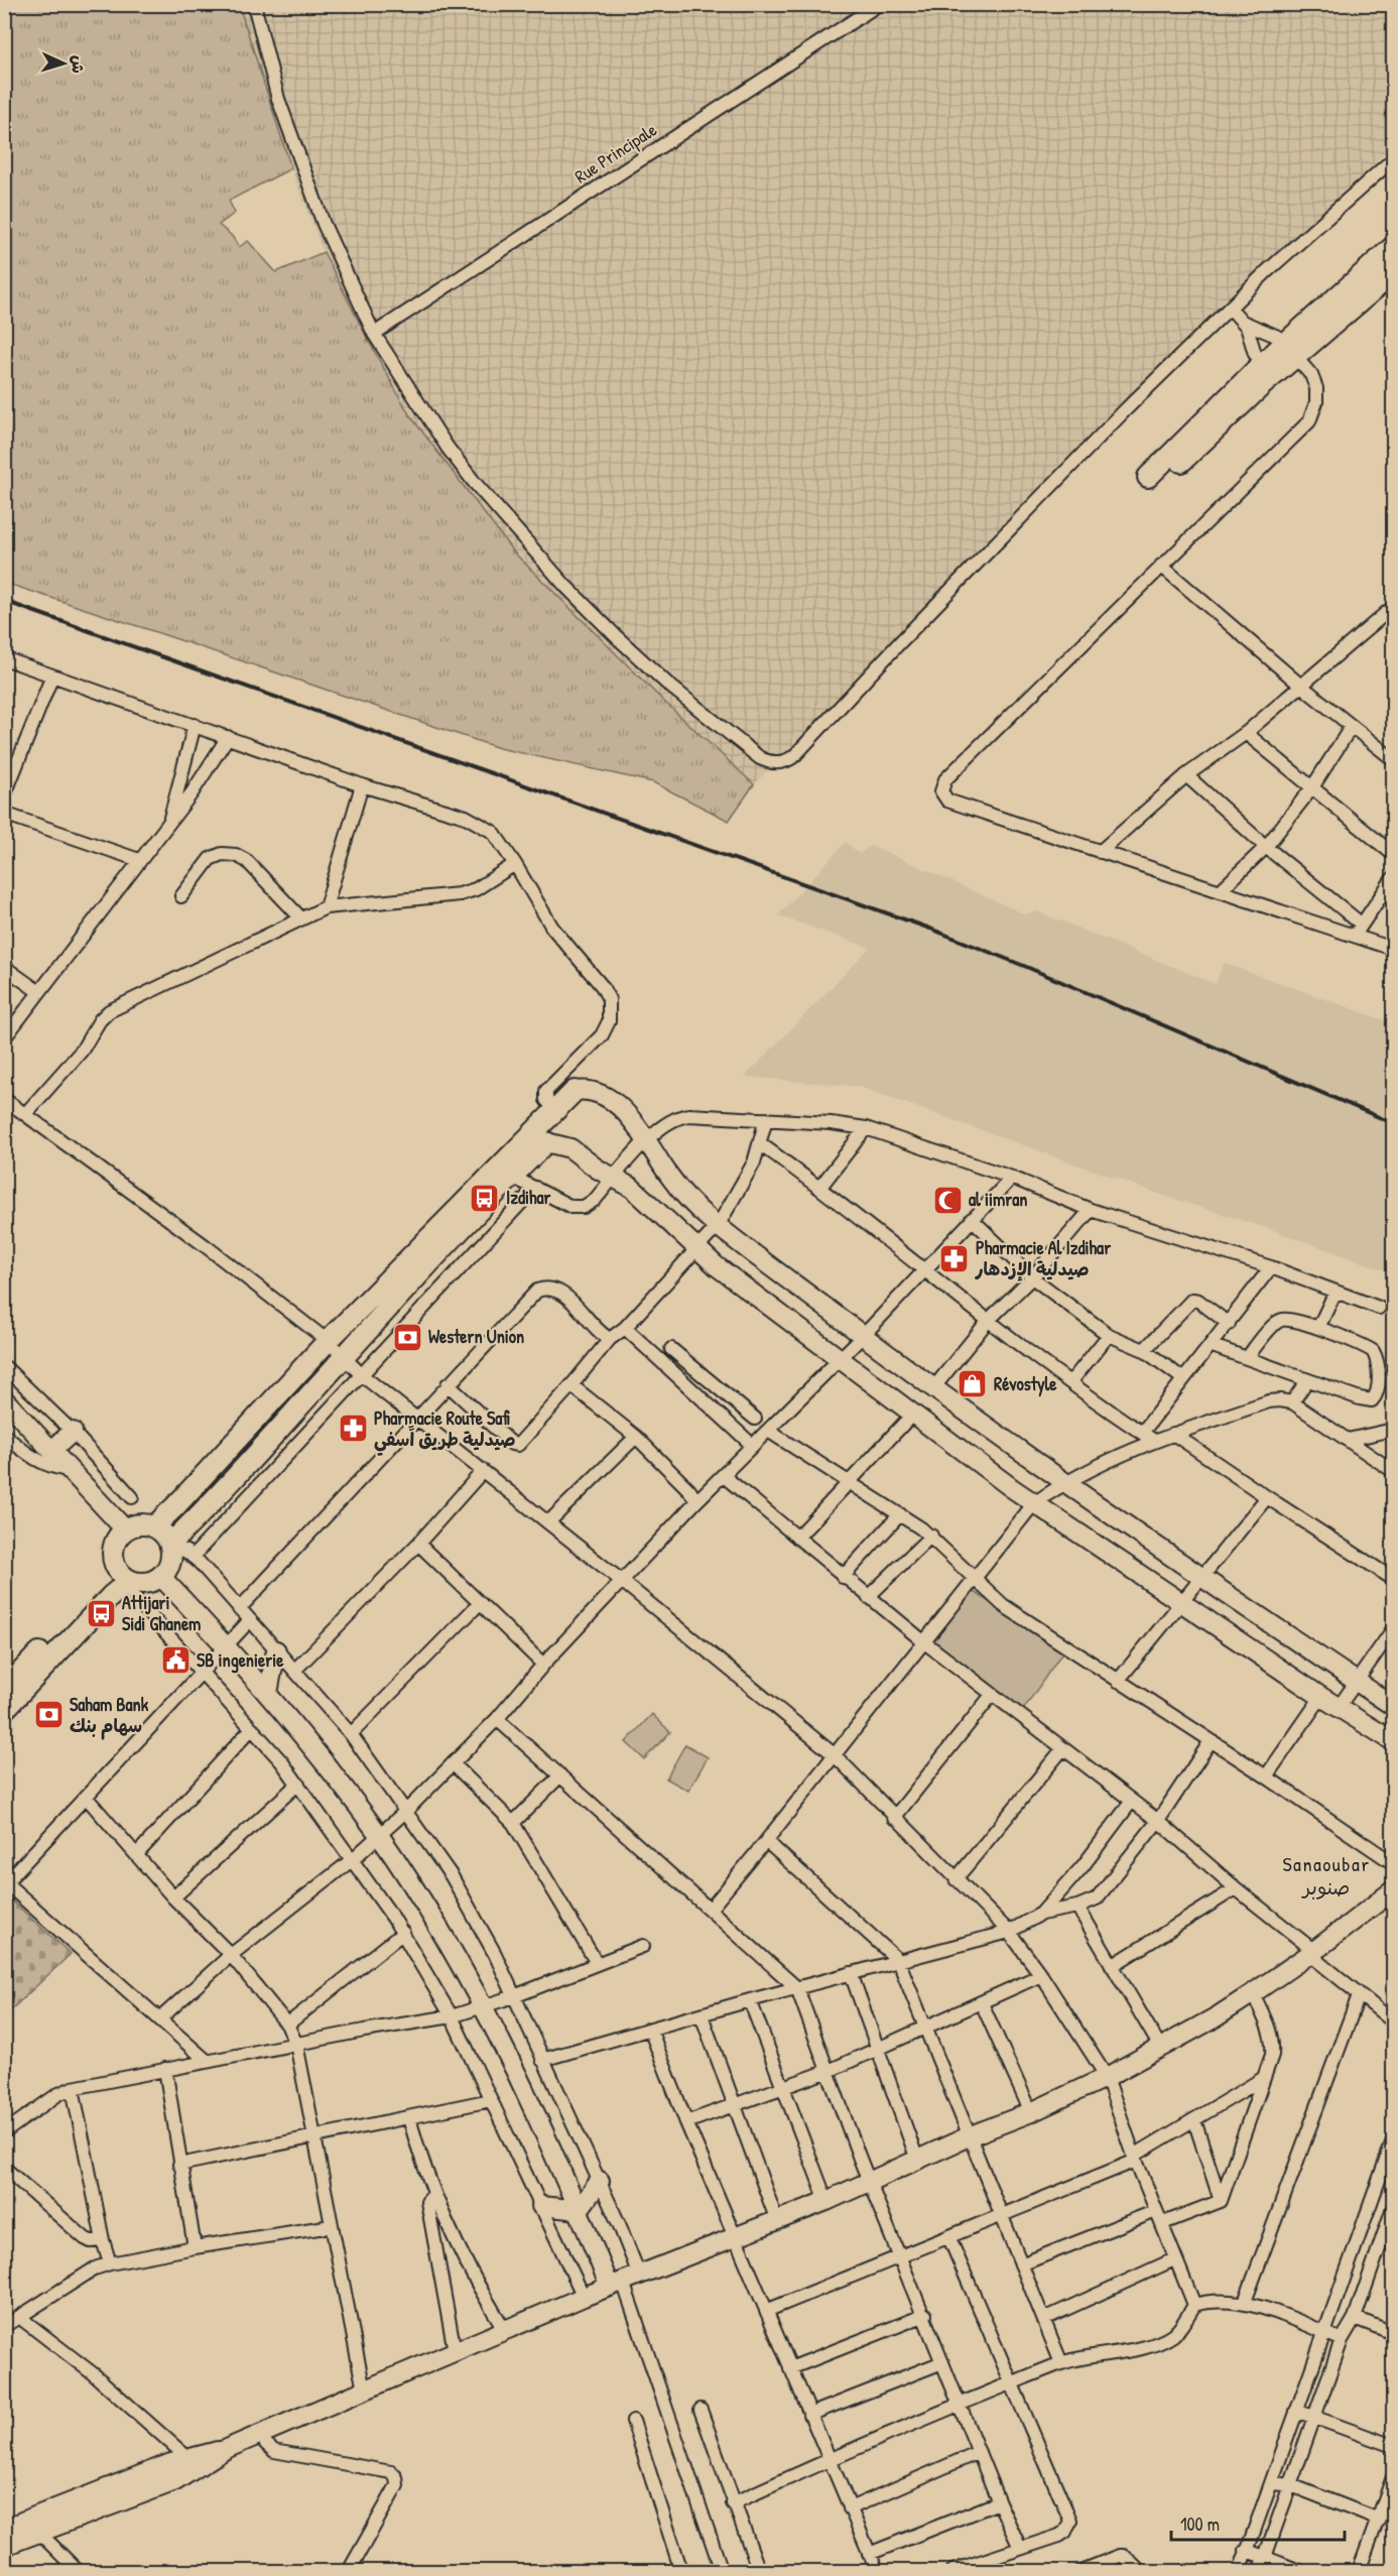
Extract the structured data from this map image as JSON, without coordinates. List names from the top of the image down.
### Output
{
  "streets": {
    "street": ["Rue Principale"]
  },
  "districts": ["Sanaoubar صنوبر"],
  "places": {
    "bus stop": ["Izdihar", "Attijari Sidi Ghanem"],
    "mosque": ["al iimran"],
    "pharmacy": ["Pharmacie Al Izdihar صيدلية الإزدهار", "Pharmacie Route Safi صيدلية طريق اًسفي"],
    "bank": ["Western Union", "Saham Bank سهام بنك"],
    "shop": ["Révostyle"],
    "public building": ["SB ingenierie"]
  },
  "scale_bar": "100 m",
  "north": "right"
}
